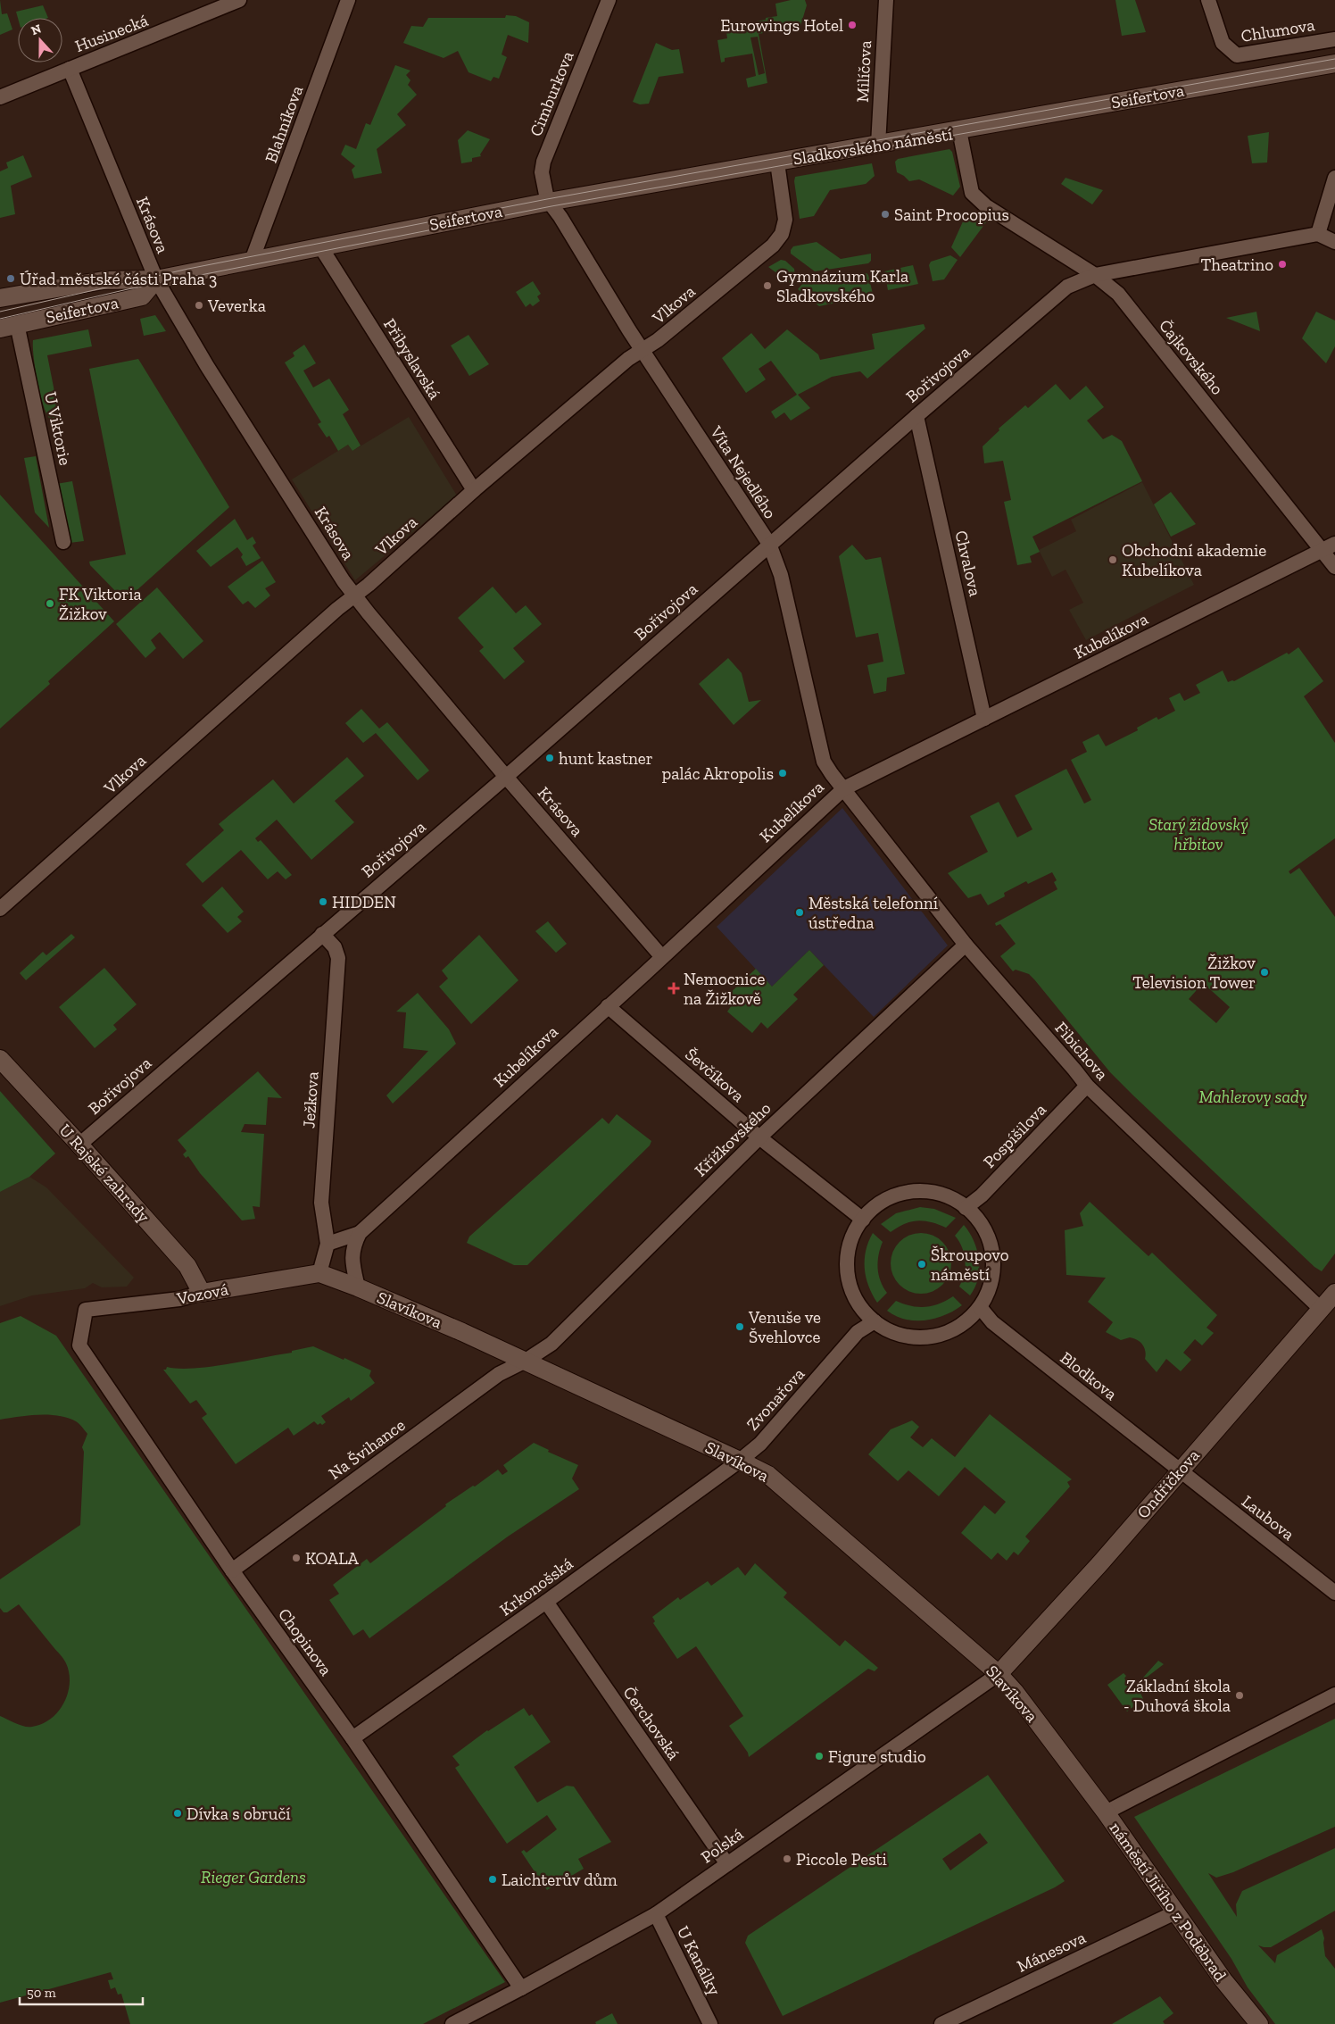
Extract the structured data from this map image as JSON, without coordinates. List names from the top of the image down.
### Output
{
  "streets": {
    "street": [
      "Chlumova",
      "Husinecká",
      "Milíčova",
      "Cimburkova",
      "Seifertova",
      "Blahníkova",
      "Sladkovského náměstí",
      "Krásova",
      "Vlkova",
      "Čajkovského",
      "Přibyslavská",
      "Bořivojova",
      "U Viktorie",
      "Víta Nejedlého",
      "Chvalova",
      "Kubelíkova",
      "Fibichova",
      "Ševčíkova",
      "Ježkova",
      "Pospíšilova",
      "Křížkovského",
      "U Rajské zahrady",
      "Vozová",
      "Slavíkova",
      "Blodkova",
      "Zvonařova",
      "Na Švihance",
      "Ondříčkova",
      "Laubova",
      "Krkonošská",
      "Chopinova",
      "Čerchovská",
      "Polská",
      "náměstí Jiřího z Poděbrad",
      "Mánesova",
      "U Kanálky"
    ]
  },
  "crossings": [
    ["Husinecká", "Krásova"],
    ["Milíčova", "Sladkovského náměstí"],
    ["Cimburkova", "Seifertova"],
    ["Cimburkova", "Víta Nejedlého"],
    ["Seifertova", "Blahníkova"],
    ["Seifertova", "Sladkovského náměstí"],
    ["Seifertova", "Krásova"],
    ["Seifertova", "Přibyslavská"],
    ["Seifertova", "U Viktorie"],
    ["Seifertova", "Víta Nejedlého"],
    ["Sladkovského náměstí", "Vlkova"],
    ["Sladkovského náměstí", "Čajkovského"],
    ["Krásova", "Vlkova"],
    ["Krásova", "Bořivojova"],
    ["Krásova", "Kubelíkova"],
    ["Vlkova", "Přibyslavská"],
    ["Vlkova", "Víta Nejedlého"],
    ["Čajkovského", "Bořivojova"],
    ["Čajkovského", "Kubelíkova"],
    ["Bořivojova", "Víta Nejedlého"],
    ["Bořivojova", "Chvalova"],
    ["Bořivojova", "Ježkova"],
    ["Bořivojova", "U Rajské zahrady"],
    ["Víta Nejedlého", "Kubelíkova"],
    ["Víta Nejedlého", "Fibichova"],
    ["Chvalova", "Kubelíkova"],
    ["Kubelíkova", "Fibichova"],
    ["Kubelíkova", "Ševčíkova"],
    ["Kubelíkova", "Ježkova"],
    ["Kubelíkova", "Slavíkova"],
    ["Fibichova", "Pospíšilova"],
    ["Fibichova", "Křížkovského"],
    ["Fibichova", "Ondříčkova"],
    ["Ševčíkova", "Pospíšilova"],
    ["Ševčíkova", "Křížkovského"],
    ["Ševčíkova", "Blodkova"],
    ["Ševčíkova", "Zvonařova"],
    ["Ježkova", "Vozová"],
    ["Ježkova", "Slavíkova"],
    ["Pospíšilova", "Blodkova"],
    ["Pospíšilova", "Zvonařova"],
    ["Křížkovského", "Slavíkova"],
    ["Křížkovského", "Na Švihance"],
    ["U Rajské zahrady", "Vozová"],
    ["Vozová", "Slavíkova"],
    ["Vozová", "Chopinova"],
    ["Slavíkova", "Zvonařova"],
    ["Slavíkova", "Na Švihance"],
    ["Slavíkova", "Ondříčkova"],
    ["Slavíkova", "Krkonošská"],
    ["Slavíkova", "Polská"],
    ["Slavíkova", "náměstí Jiřího z Poděbrad"],
    ["Blodkova", "Zvonařova"],
    ["Blodkova", "Ondříčkova"],
    ["Blodkova", "Laubova"],
    ["Zvonařova", "Krkonošská"],
    ["Na Švihance", "Chopinova"],
    ["Ondříčkova", "Laubova"],
    ["Ondříčkova", "Polská"],
    ["Krkonošská", "Chopinova"],
    ["Krkonošská", "Čerchovská"],
    ["Chopinova", "Polská"],
    ["Čerchovská", "Polská"],
    ["Polská", "U Kanálky"],
    ["náměstí Jiřího z Poděbrad", "Mánesova"]
  ],
  "parks": ["Starý židovský hřbitov", "Mahlerovy sady", "Rieger Gardens"],
  "places": {
    "other": [
      "Eurowings Hotel",
      "Saint Procopius",
      "Theatrino",
      "Úřad městské části Praha 3",
      "Gymnázium Karla Sladkovského",
      "Veverka",
      "Obchodní akademie Kubelíkova",
      "FK Viktoria Žižkov",
      "hunt kastner",
      "palác Akropolis",
      "HIDDEN",
      "Městská telefonní ústředna",
      "Žižkov Television Tower",
      "Škroupovo náměstí",
      "Venuše ve Švehlovce",
      "KOALA",
      "Základní škola - Duhová škola",
      "Figure studio",
      "Dívka s obručí",
      "Piccole Pesti",
      "Laichterův dům"
    ],
    "health": ["Nemocnice na Žižkově"]
  },
  "scale_bar": "50 m",
  "north": "top"
}
